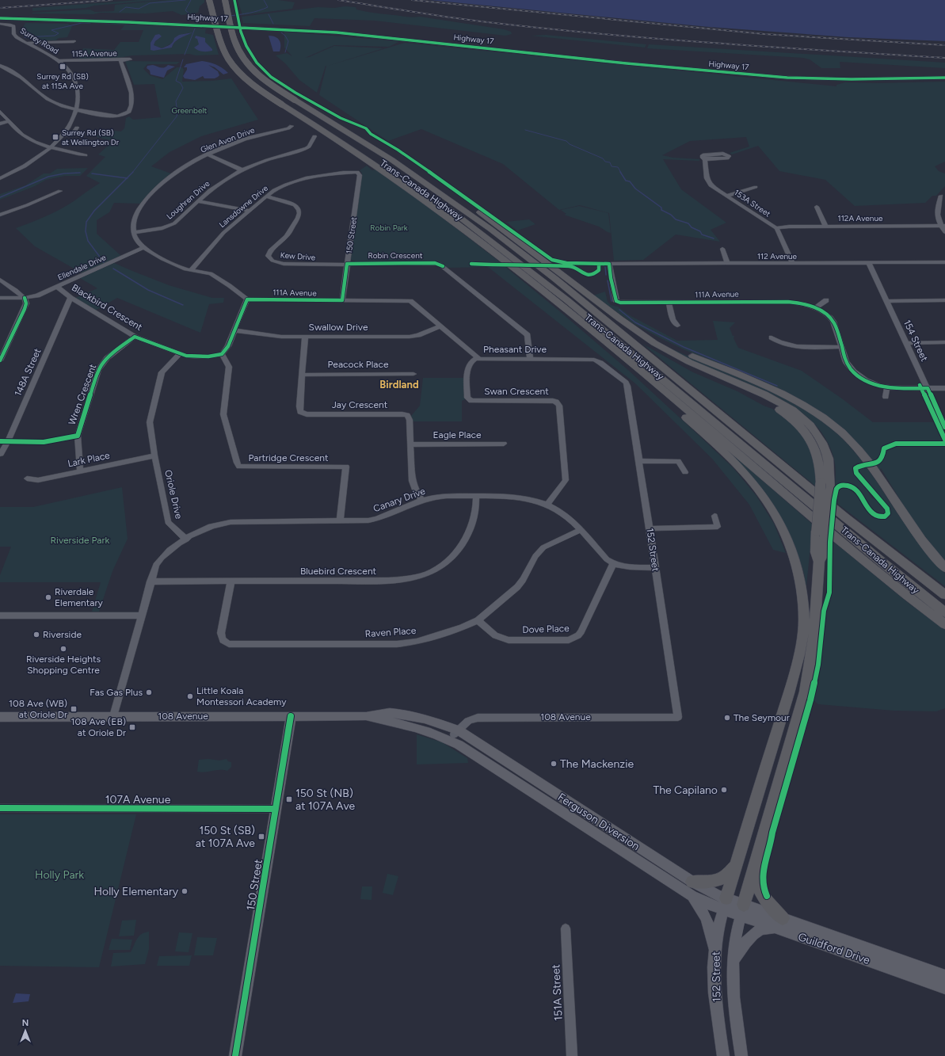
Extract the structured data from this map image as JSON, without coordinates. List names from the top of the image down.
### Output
{
  "streets": {
    "highway": ["Highway 17", "Trans-Canada Highway"],
    "main road": [
      "150 Street",
      "152 Street",
      "108 Avenue",
      "Ferguson Diversion",
      "Guildford Drive"
    ],
    "street": [
      "Surrey Road",
      "115A Avenue",
      "Glen Avon Drive",
      "Loughren Drive",
      "153A Street",
      "Lansdowne Drive",
      "112A Avenue",
      "Robin Crescent",
      "Kew Drive",
      "112 Avenue",
      "Ellendale Drive",
      "111A Avenue",
      "Blackbird Crescent",
      "Swallow Drive",
      "154 Street",
      "Pheasant Drive",
      "Peacock Place",
      "148A Street",
      "Swan Crescent",
      "Wren Crescent",
      "Jay Crescent",
      "Eagle Place",
      "Partridge Crescent",
      "Lark Place",
      "Oriole Drive",
      "Canary Drive",
      "Bluebird Crescent",
      "Dove Place",
      "Raven Place",
      "107A Avenue",
      "151A Street"
    ]
  },
  "crossings": [
    ["Surrey Road", "115A Avenue"],
    ["Glen Avon Drive", "Loughren Drive"],
    ["153A Street", "112A Avenue"],
    ["153A Street", "112 Avenue"],
    ["Lansdowne Drive", "150 Street"],
    ["Lansdowne Drive", "Kew Drive"],
    ["150 Street", "Robin Crescent"],
    ["150 Street", "Kew Drive"],
    ["150 Street", "111A Avenue"],
    ["150 Street", "Pheasant Drive"],
    ["150 Street", "108 Avenue"],
    ["150 Street", "107A Avenue"],
    ["Robin Crescent", "Kew Drive"],
    ["Robin Crescent", "Pheasant Drive"],
    ["112 Avenue", "111A Avenue"],
    ["112 Avenue", "154 Street"],
    ["Ellendale Drive", "Blackbird Crescent"],
    ["111A Avenue", "Pheasant Drive"],
    ["Blackbird Crescent", "148A Street"],
    ["Blackbird Crescent", "Wren Crescent"],
    ["Blackbird Crescent", "Partridge Crescent"],
    ["Blackbird Crescent", "Oriole Drive"],
    ["Swallow Drive", "Pheasant Drive"],
    ["Swallow Drive", "Jay Crescent"],
    ["Pheasant Drive", "Swan Crescent"],
    ["Pheasant Drive", "152 Street"],
    ["Peacock Place", "Jay Crescent"],
    ["Swan Crescent", "Canary Drive"],
    ["Wren Crescent", "Lark Place"],
    ["Jay Crescent", "Eagle Place"],
    ["Jay Crescent", "Canary Drive"],
    ["Partridge Crescent", "Canary Drive"],
    ["Lark Place", "Oriole Drive"],
    ["Oriole Drive", "Canary Drive"],
    ["Canary Drive", "152 Street"],
    ["Canary Drive", "Bluebird Crescent"],
    ["Canary Drive", "Dove Place"],
    ["Canary Drive", "Raven Place"],
    ["152 Street", "108 Avenue"],
    ["152 Street", "Ferguson Diversion"],
    ["152 Street", "Guildford Drive"],
    ["Bluebird Crescent", "Raven Place"],
    ["Dove Place", "Raven Place"],
    ["108 Avenue", "Ferguson Diversion"],
    ["Ferguson Diversion", "Guildford Drive"]
  ],
  "districts": ["Birdland"],
  "parks": [
    "Greenbelt",
    "Robin Park",
    "Riverside Park",
    "Holly Park"
  ],
  "places": {
    "transit": [
      "Surrey Rd (SB) at 115A Ave",
      "Surrey Rd (SB) at Wellington Dr",
      "108 Ave (WB) at Oriole Dr",
      "108 Ave (EB) at Oriole Dr",
      "150 St (NB) at 107A Ave",
      "150 St (SB) at 107A Ave"
    ],
    "other": [
      "Riverdale Elementary",
      "Riverside",
      "Riverside Heights Shopping Centre",
      "Fas Gas Plus",
      "Little Koala Montessori Academy",
      "The Seymour",
      "The Mackenzie",
      "The Capilano",
      "Holly Elementary"
    ]
  },
  "north": "top"
}
